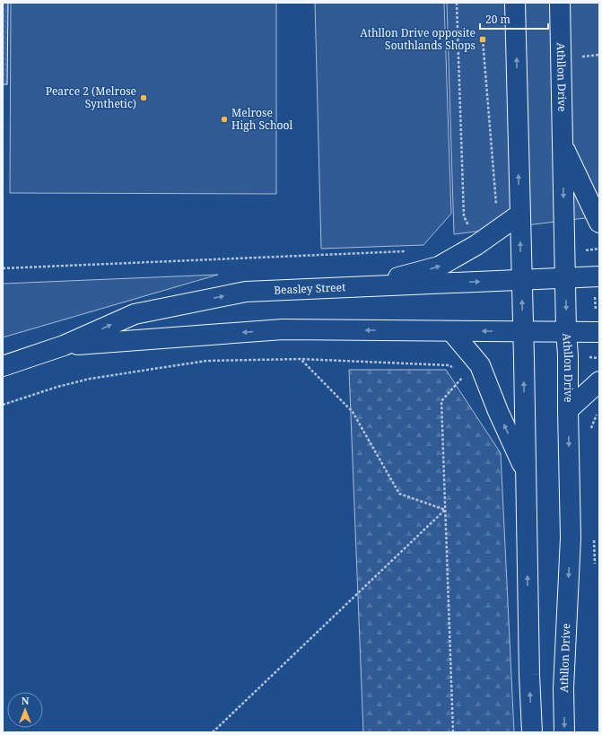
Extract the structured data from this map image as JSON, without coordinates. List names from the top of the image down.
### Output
{
  "streets": {
    "main road": ["Athllon Drive", "Beasley Street"]
  },
  "crossings": [
    ["Athllon Drive", "Beasley Street"]
  ],
  "places": {
    "transit": ["Athllon Drive opposite Southlands Shops"],
    "other": ["Pearce 2 (Melrose Synthetic)", "Melrose High School"]
  },
  "scale_bar": "20 m",
  "north": "top"
}
